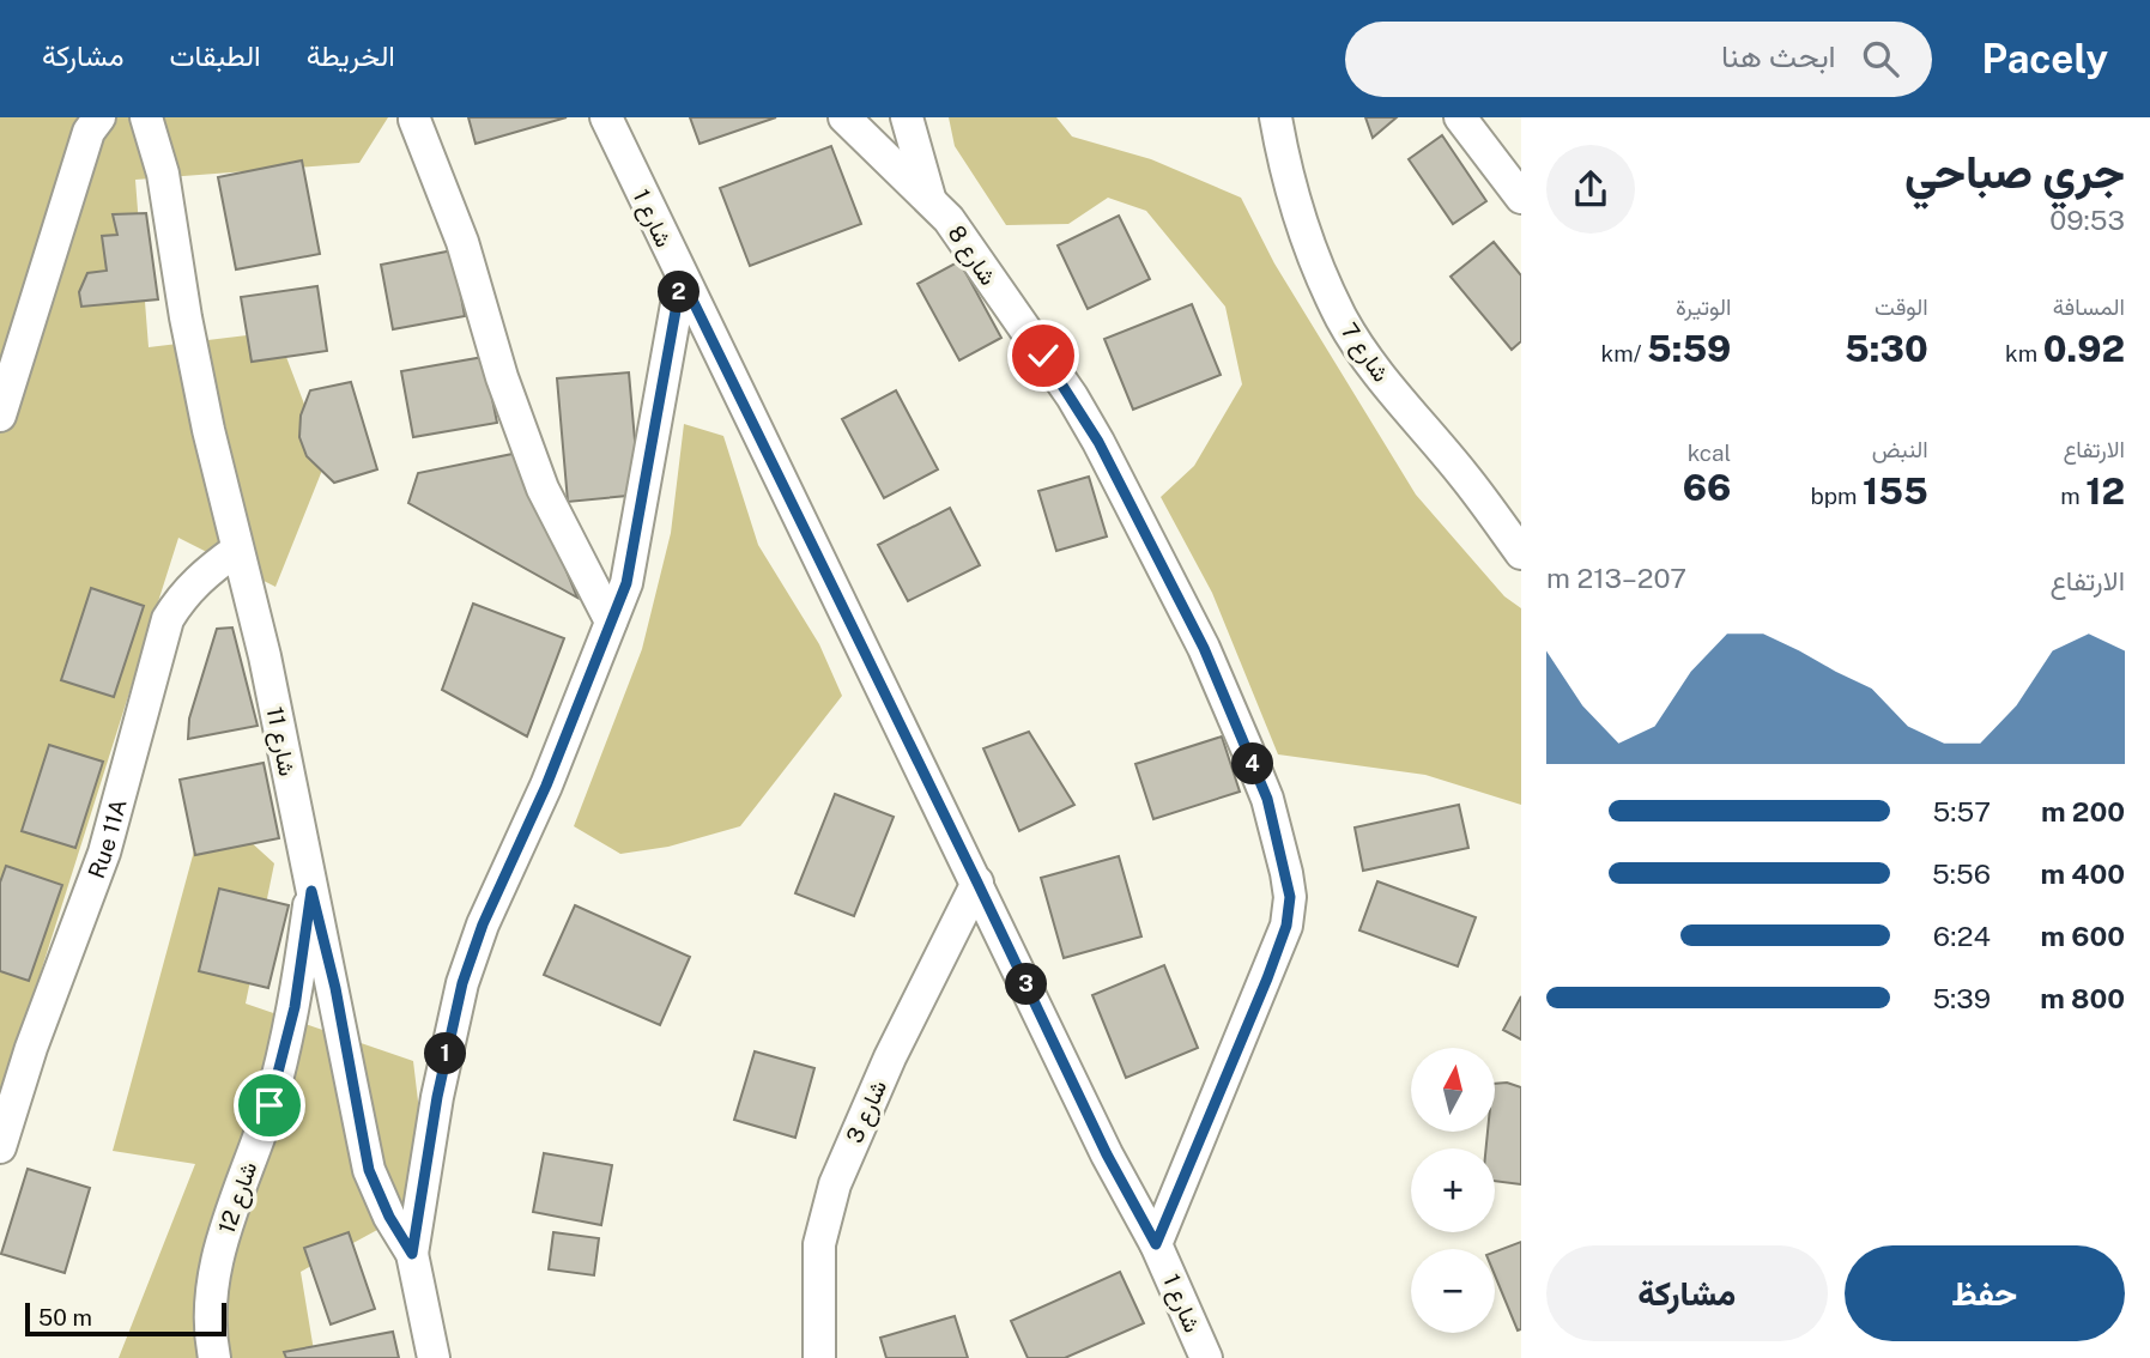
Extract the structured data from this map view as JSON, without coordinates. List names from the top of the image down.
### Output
{
  "streets": {
    "street": [
      "شارع 1",
      "شارع 8",
      "شارع 7",
      "شارع 11",
      "Rue 11A",
      "شارع 3",
      "شارع 12"
    ]
  },
  "crossings": [
    ["شارع 1", "شارع 8"],
    ["شارع 1", "شارع 3"],
    ["شارع 11", "Rue 11A"],
    ["شارع 11", "شارع 12"]
  ],
  "scale_bar": "50 m",
  "north": "top",
  "page": {
    "header": "Pacely",
    "search": "ابحث هنا",
    "nav": ["الخريطة", "الطبقات", "مشاركة"],
    "heading": ["جري صباحي", "09:53"],
    "stats": [
      ["المسافة", "0.92 km"],
      ["الوقت", "5:30"],
      ["الوتيرة", "5:59 /km"],
      ["الارتفاع", "12 m"],
      ["النبض", "155 bpm"],
      ["kcal", "66"]
    ],
    "pins": [
      "2",
      "4",
      "3",
      "1"
    ],
    "chart": ["الارتفاع", "207–213 m"],
    "list": [
      {
        "name": "200 m",
        "note": "5:57"
      },
      {
        "name": "400 m",
        "note": "5:56"
      },
      {
        "name": "600 m",
        "note": "6:24"
      },
      {
        "name": "800 m",
        "note": "5:39"
      }
    ],
    "map_buttons": ["+", "−"],
    "buttons": ["حفظ", "مشاركة"],
    "scale": "50 m"
  }
}
